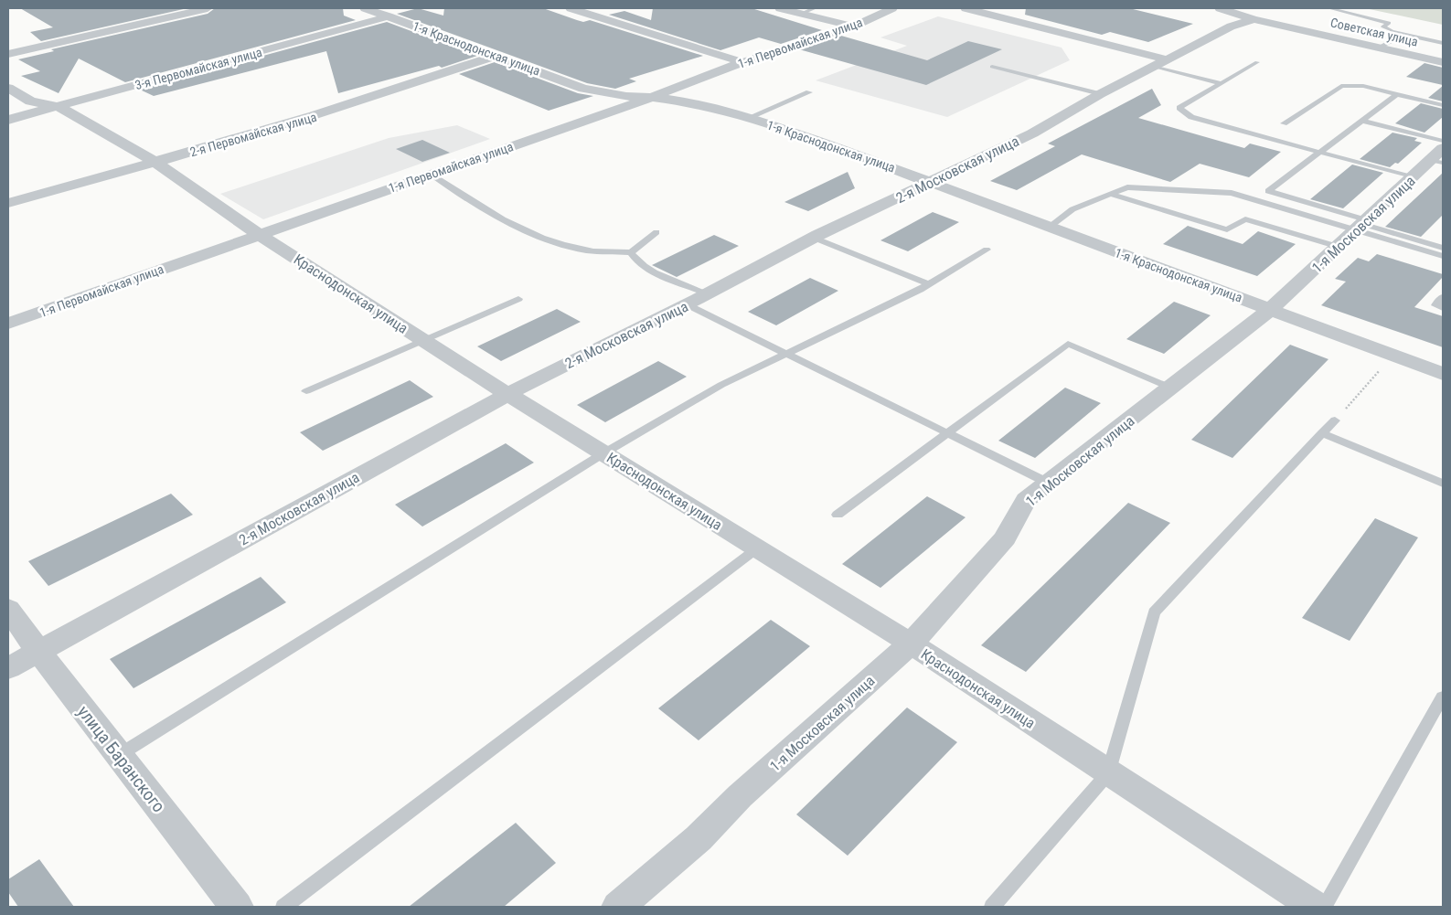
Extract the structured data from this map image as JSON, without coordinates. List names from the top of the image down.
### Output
{
  "streets": {
    "street": [
      "Советская улица",
      "1-я Первомайская улица",
      "1-я Краснодонская улица",
      "3-я Первомайская улица",
      "2-я Первомайская улица",
      "2-я Московская улица",
      "1-я Московская улица",
      "Краснодонская улица",
      "улица Баранского"
    ]
  },
  "crossings": [
    ["Советская улица", "2-я Московская улица"],
    ["1-я Первомайская улица", "1-я Краснодонская улица"],
    ["1-я Первомайская улица", "Краснодонская улица"],
    ["1-я Краснодонская улица", "3-я Первомайская улица"],
    ["1-я Краснодонская улица", "2-я Первомайская улица"],
    ["1-я Краснодонская улица", "2-я Московская улица"],
    ["1-я Краснодонская улица", "1-я Московская улица"],
    ["3-я Первомайская улица", "Краснодонская улица"],
    ["2-я Первомайская улица", "Краснодонская улица"],
    ["2-я Московская улица", "Краснодонская улица"],
    ["2-я Московская улица", "улица Баранского"],
    ["1-я Московская улица", "Краснодонская улица"]
  ]
}
